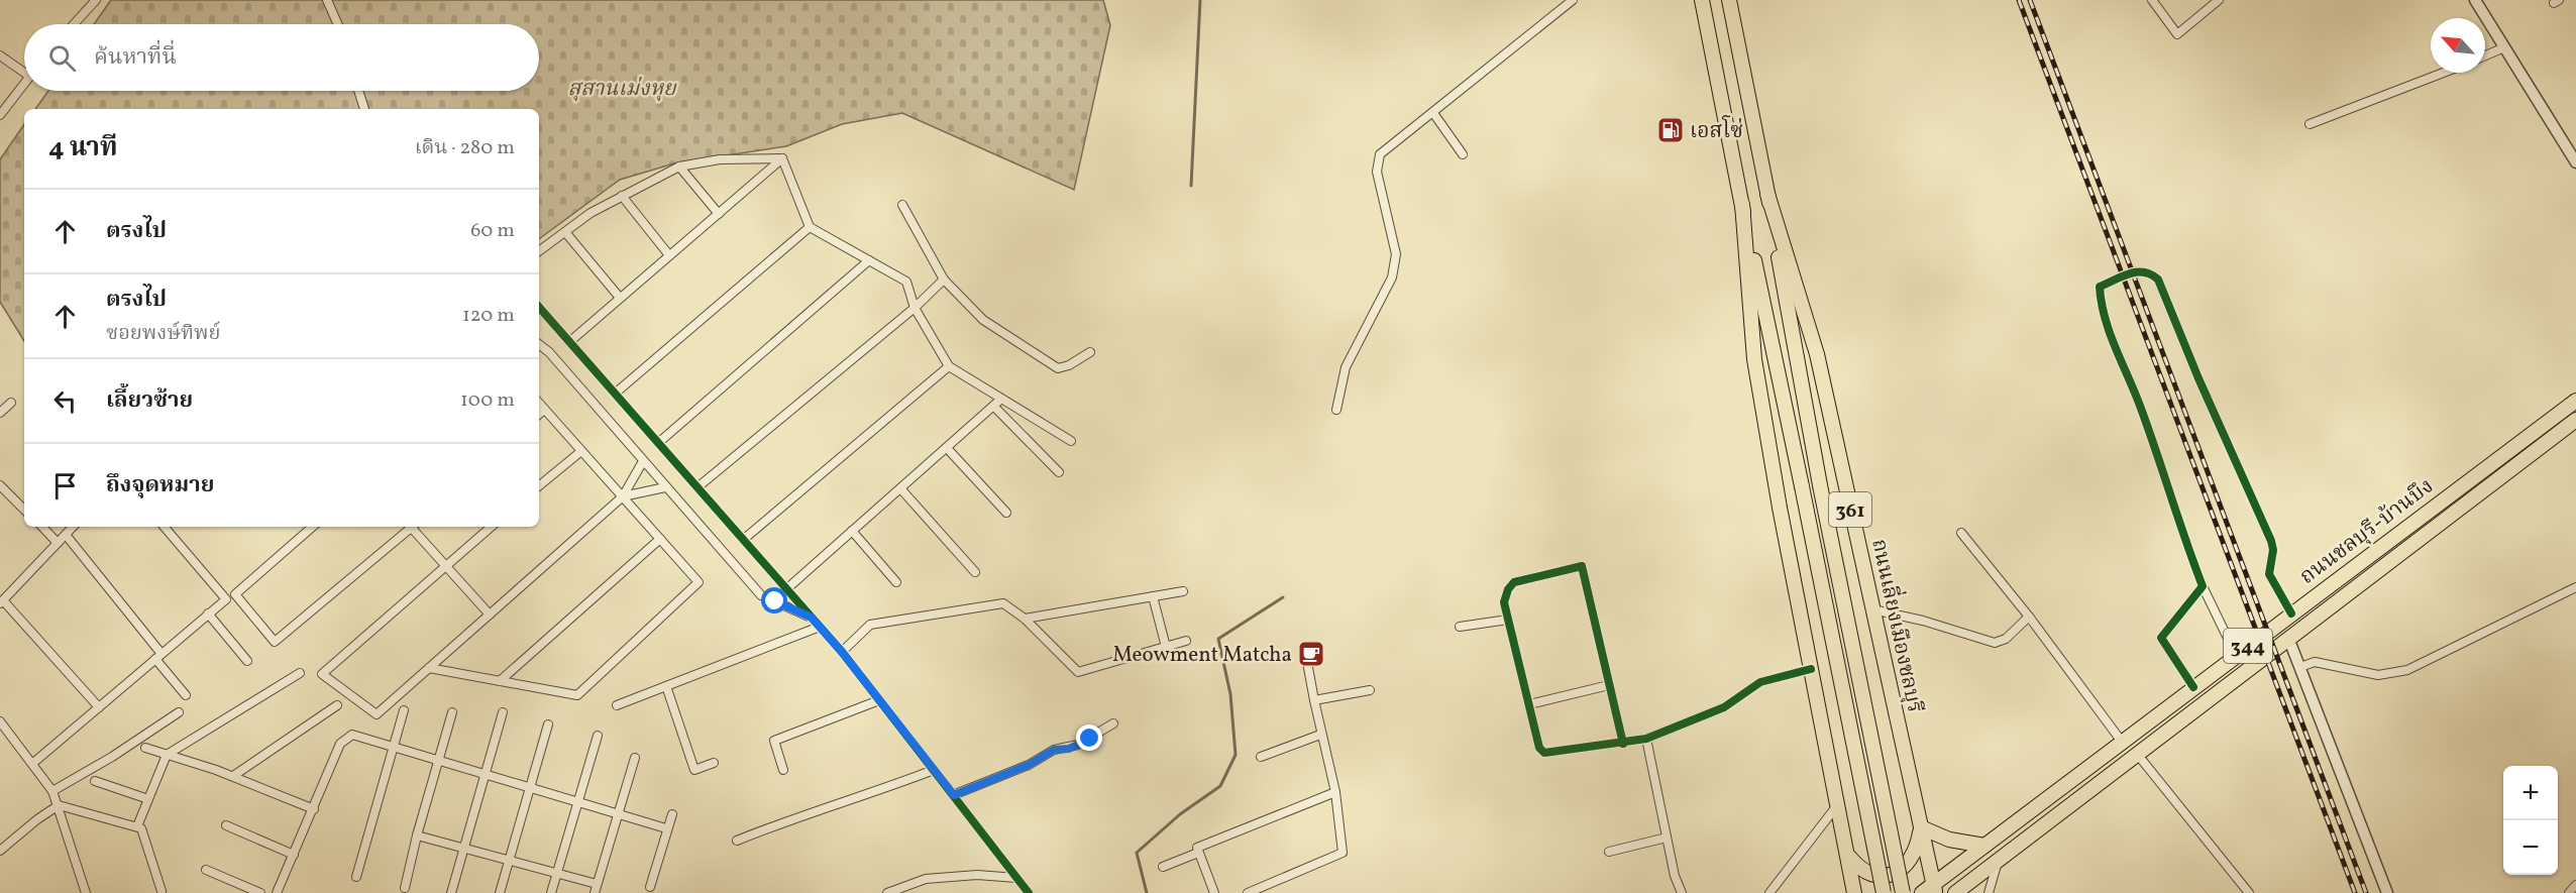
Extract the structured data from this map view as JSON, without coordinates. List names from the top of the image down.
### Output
{
  "streets": {
    "highway": [
      "361",
      "ถนนชลบุรี-บ้านบึง",
      "ถนนเลี่ยงเมืองชลบุรี",
      "344"
    ]
  },
  "crossings": [
    ["ถนนชลบุรี-บ้านบึง", "ถนนเลี่ยงเมืองชลบุรี"]
  ],
  "parks": ["สุสานเม่งหุย"],
  "places": {
    "fuel station": ["เอสโซ่"],
    "cafe": ["Meowment Matcha"]
  },
  "north": "top left",
  "page": {
    "search": "ค้นหาที่นี่",
    "heading": ["4 นาที", "เดิน · 280 m"],
    "list": [
      ["ตรงไป", "60 m"],
      ["ตรงไป", "ซอยพงษ์ทิพย์", "120 m"],
      ["เลี้ยวซ้าย", "100 m"],
      "ถึงจุดหมาย"
    ],
    "map_buttons": ["+", "−"]
  }
}
